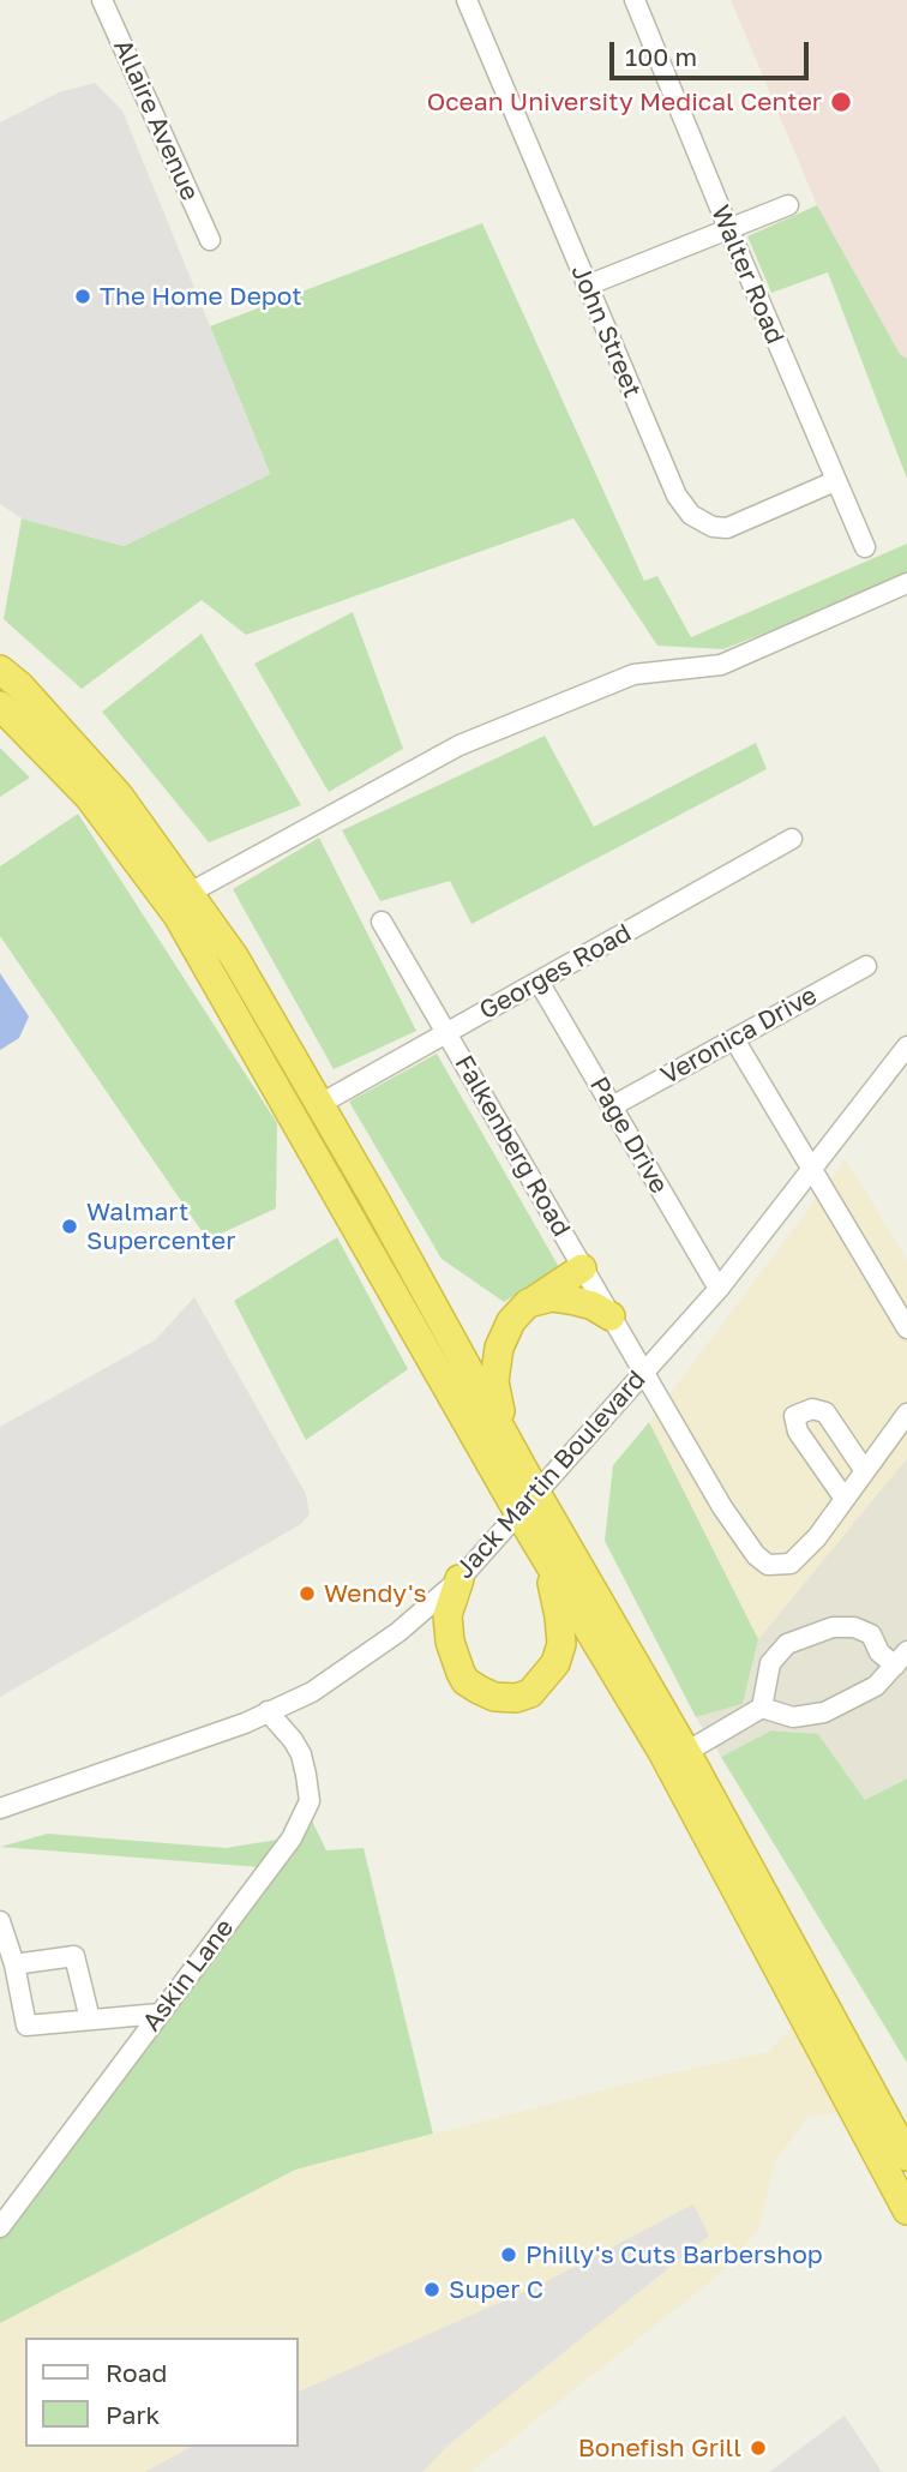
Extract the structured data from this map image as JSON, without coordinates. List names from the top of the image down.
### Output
{
  "streets": {
    "street": [
      "Allaire Avenue",
      "Walter Road",
      "John Street",
      "Georges Road",
      "Veronica Drive",
      "Page Drive",
      "Falkenberg Road",
      "Jack Martin Boulevard",
      "Askin Lane"
    ]
  },
  "crossings": [
    ["Walter Road", "John Street"],
    ["Georges Road", "Page Drive"],
    ["Georges Road", "Falkenberg Road"],
    ["Veronica Drive", "Page Drive"],
    ["Page Drive", "Jack Martin Boulevard"],
    ["Falkenberg Road", "Jack Martin Boulevard"],
    ["Jack Martin Boulevard", "Askin Lane"]
  ],
  "places": [
    "Ocean University Medical Center",
    "The Home Depot",
    "Walmart Supercenter",
    "Wendy's",
    "Philly's Cuts Barbershop",
    "Super C",
    "Bonefish Grill"
  ],
  "legend": ["Road", "Park"],
  "scale_bar": "100 m"
}
